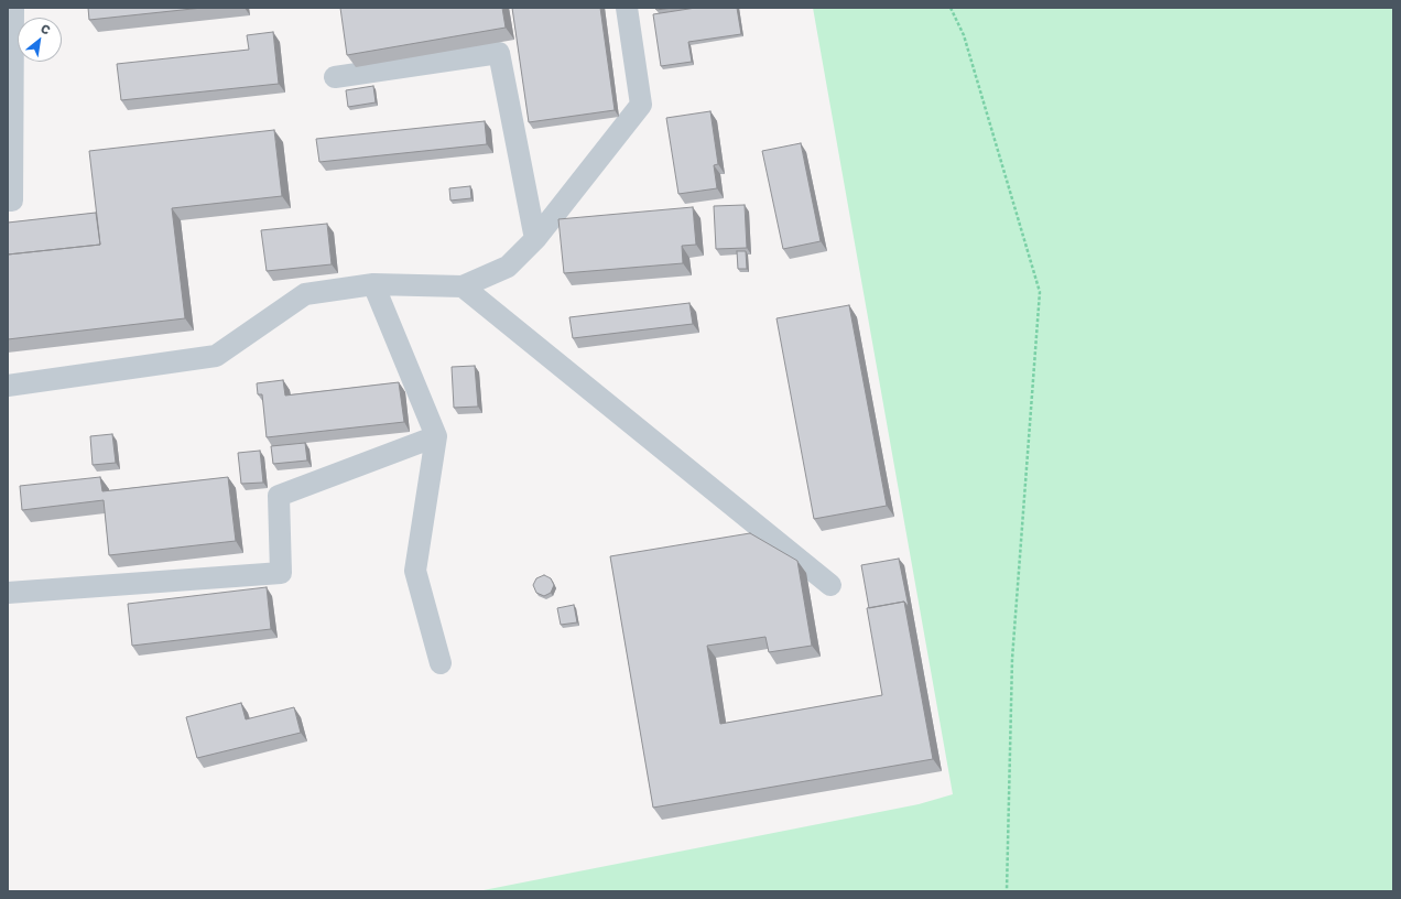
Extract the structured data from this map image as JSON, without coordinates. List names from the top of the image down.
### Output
{
  "north": "top right"
}
